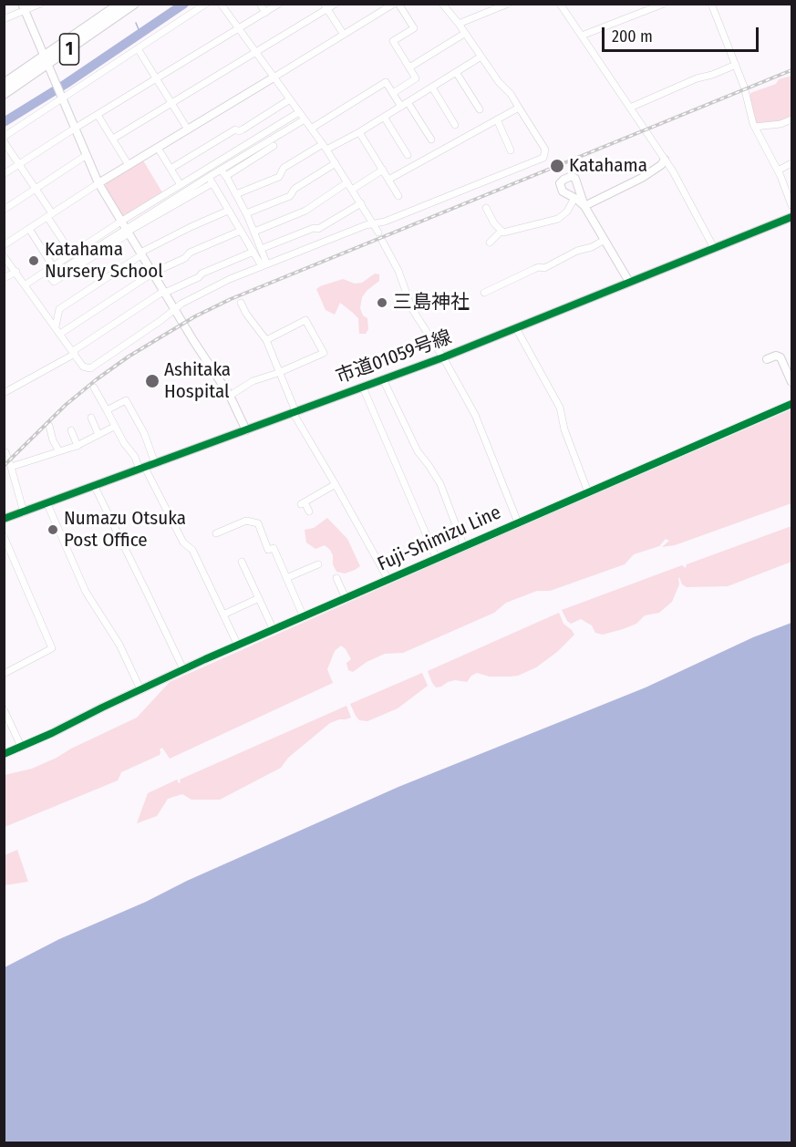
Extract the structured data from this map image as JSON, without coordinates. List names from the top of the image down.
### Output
{
  "streets": {
    "highway": ["1"],
    "main road": ["Fuji-Shimizu Line"],
    "street": ["市道01059号線"]
  },
  "places": [
    "Katahama",
    "Katahama Nursery School",
    "三島神社",
    "Ashitaka Hospital",
    "Numazu Otsuka Post Office"
  ],
  "scale_bar": "200 m"
}
